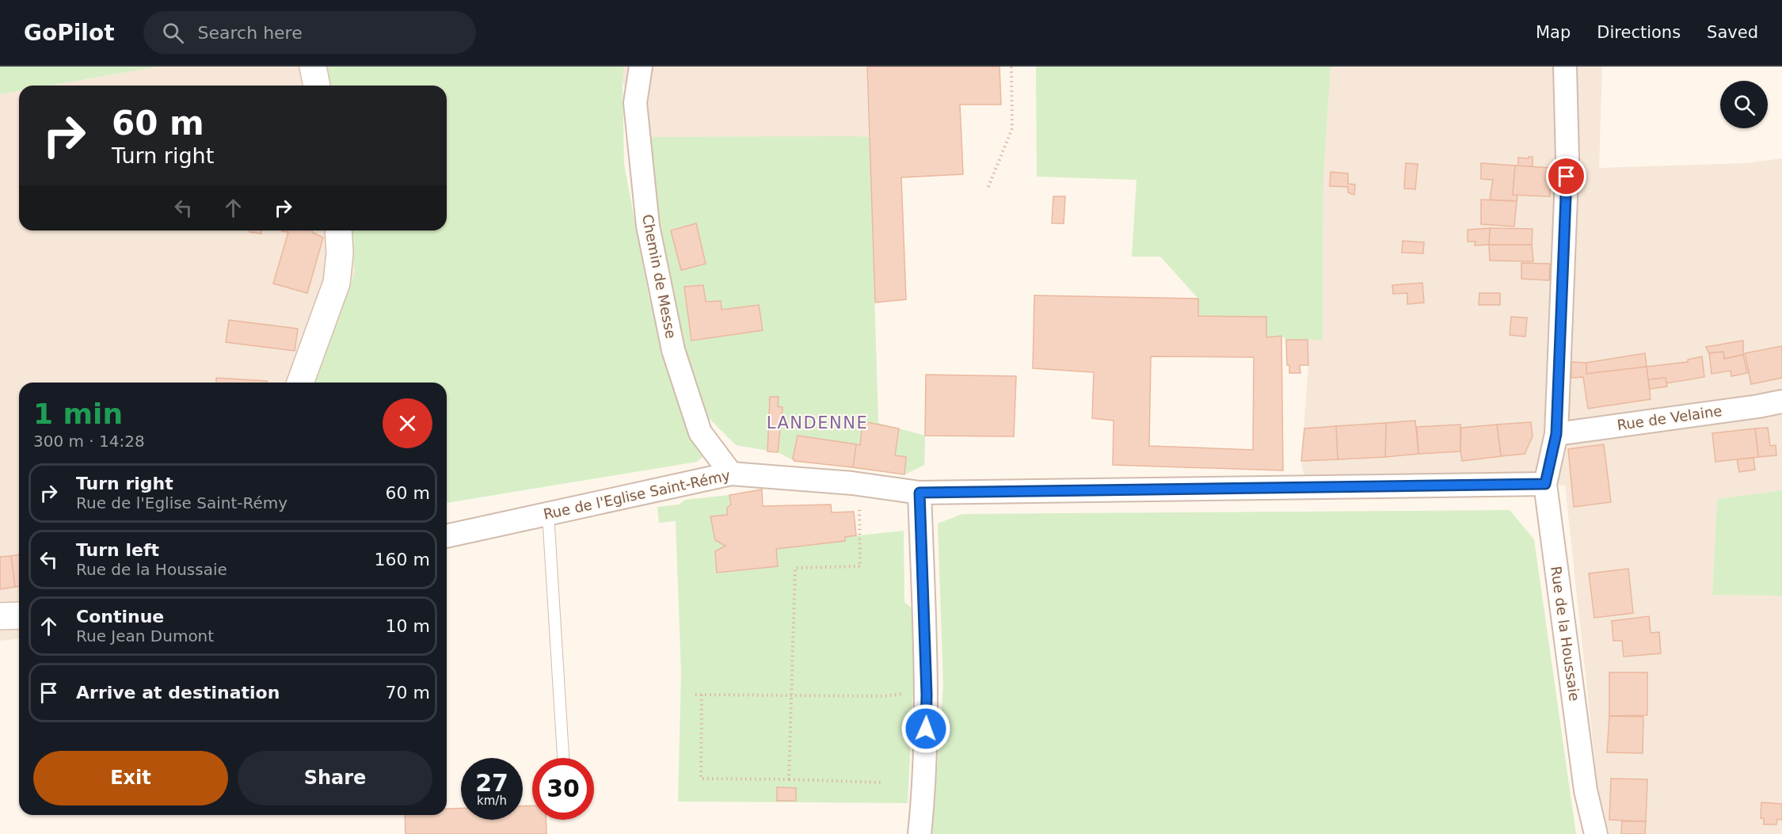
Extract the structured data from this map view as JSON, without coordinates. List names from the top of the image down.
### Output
{
  "streets": {
    "street": [
      "Chemin de Messe",
      "Rue de Velaine",
      "Rue de l'Eglise Saint-Rémy",
      "Rue de la Houssaie"
    ]
  },
  "crossings": [
    ["Chemin de Messe", "Rue de l'Eglise Saint-Rémy"],
    ["Rue de Velaine", "Rue de la Houssaie"],
    ["Rue de l'Eglise Saint-Rémy", "Rue de la Houssaie"]
  ],
  "districts": ["LANDENNE"],
  "page": {
    "header": "GoPilot",
    "search": "Search here",
    "nav": ["Map", "Directions", "Saved"],
    "turn": ["60 m", "Turn right"],
    "heading": ["1 min", "300 m · 14:28"],
    "list": [
      {
        "name": "Turn right",
        "note": "Rue de l'Eglise Saint-Rémy",
        "value": "60 m"
      },
      {
        "name": "Turn left",
        "note": "Rue de la Houssaie",
        "value": "160 m"
      },
      {
        "name": "Continue",
        "note": "Rue Jean Dumont",
        "value": "10 m"
      },
      {
        "name": "Arrive at destination",
        "value": "70 m"
      }
    ],
    "buttons": ["Exit", "Share"],
    "speed": "27 km/h",
    "limit": "30"
  }
}
